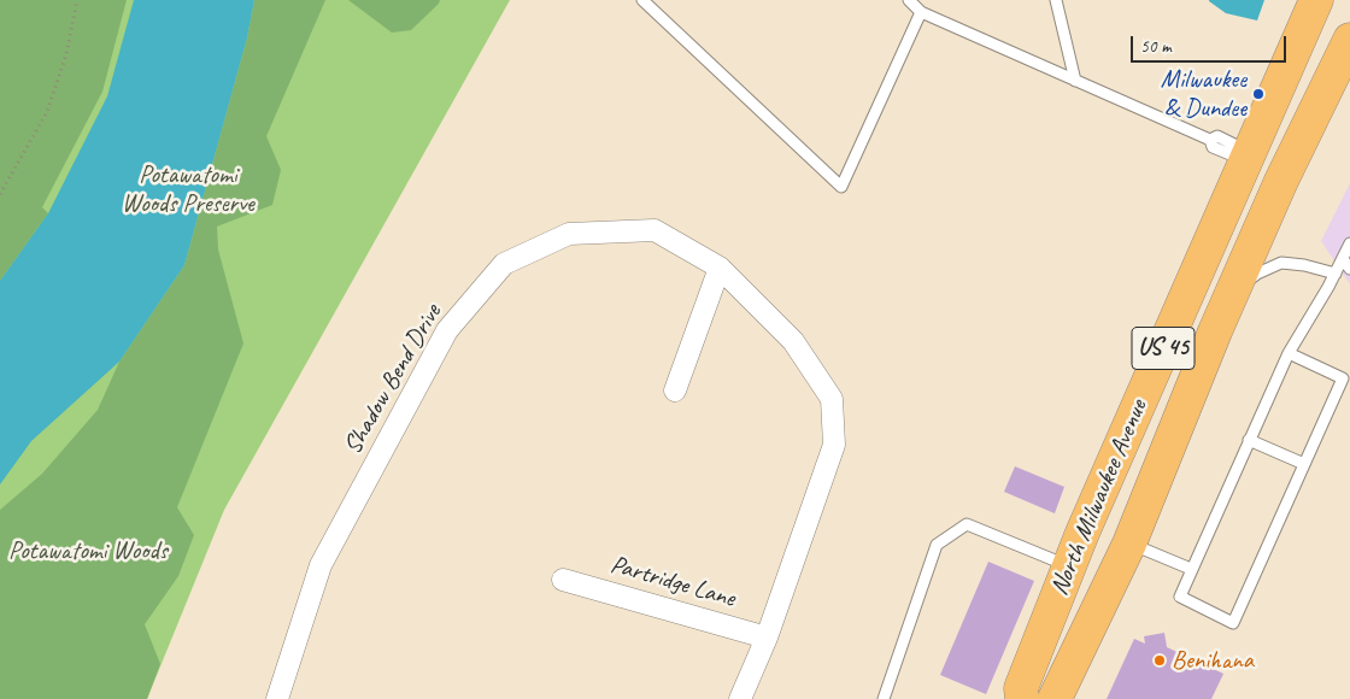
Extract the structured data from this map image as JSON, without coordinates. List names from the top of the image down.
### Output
{
  "streets": {
    "main road": ["US 45", "North Milwaukee Avenue"],
    "street": ["Shadow Bend Drive", "Partridge Lane"]
  },
  "crossings": [
    ["Shadow Bend Drive", "Partridge Lane"]
  ],
  "parks": ["Potawatomi Woods Preserve", "Potawatomi Woods"],
  "places": ["Milwaukee & Dundee", "Benihana"],
  "scale_bar": "50 m"
}
